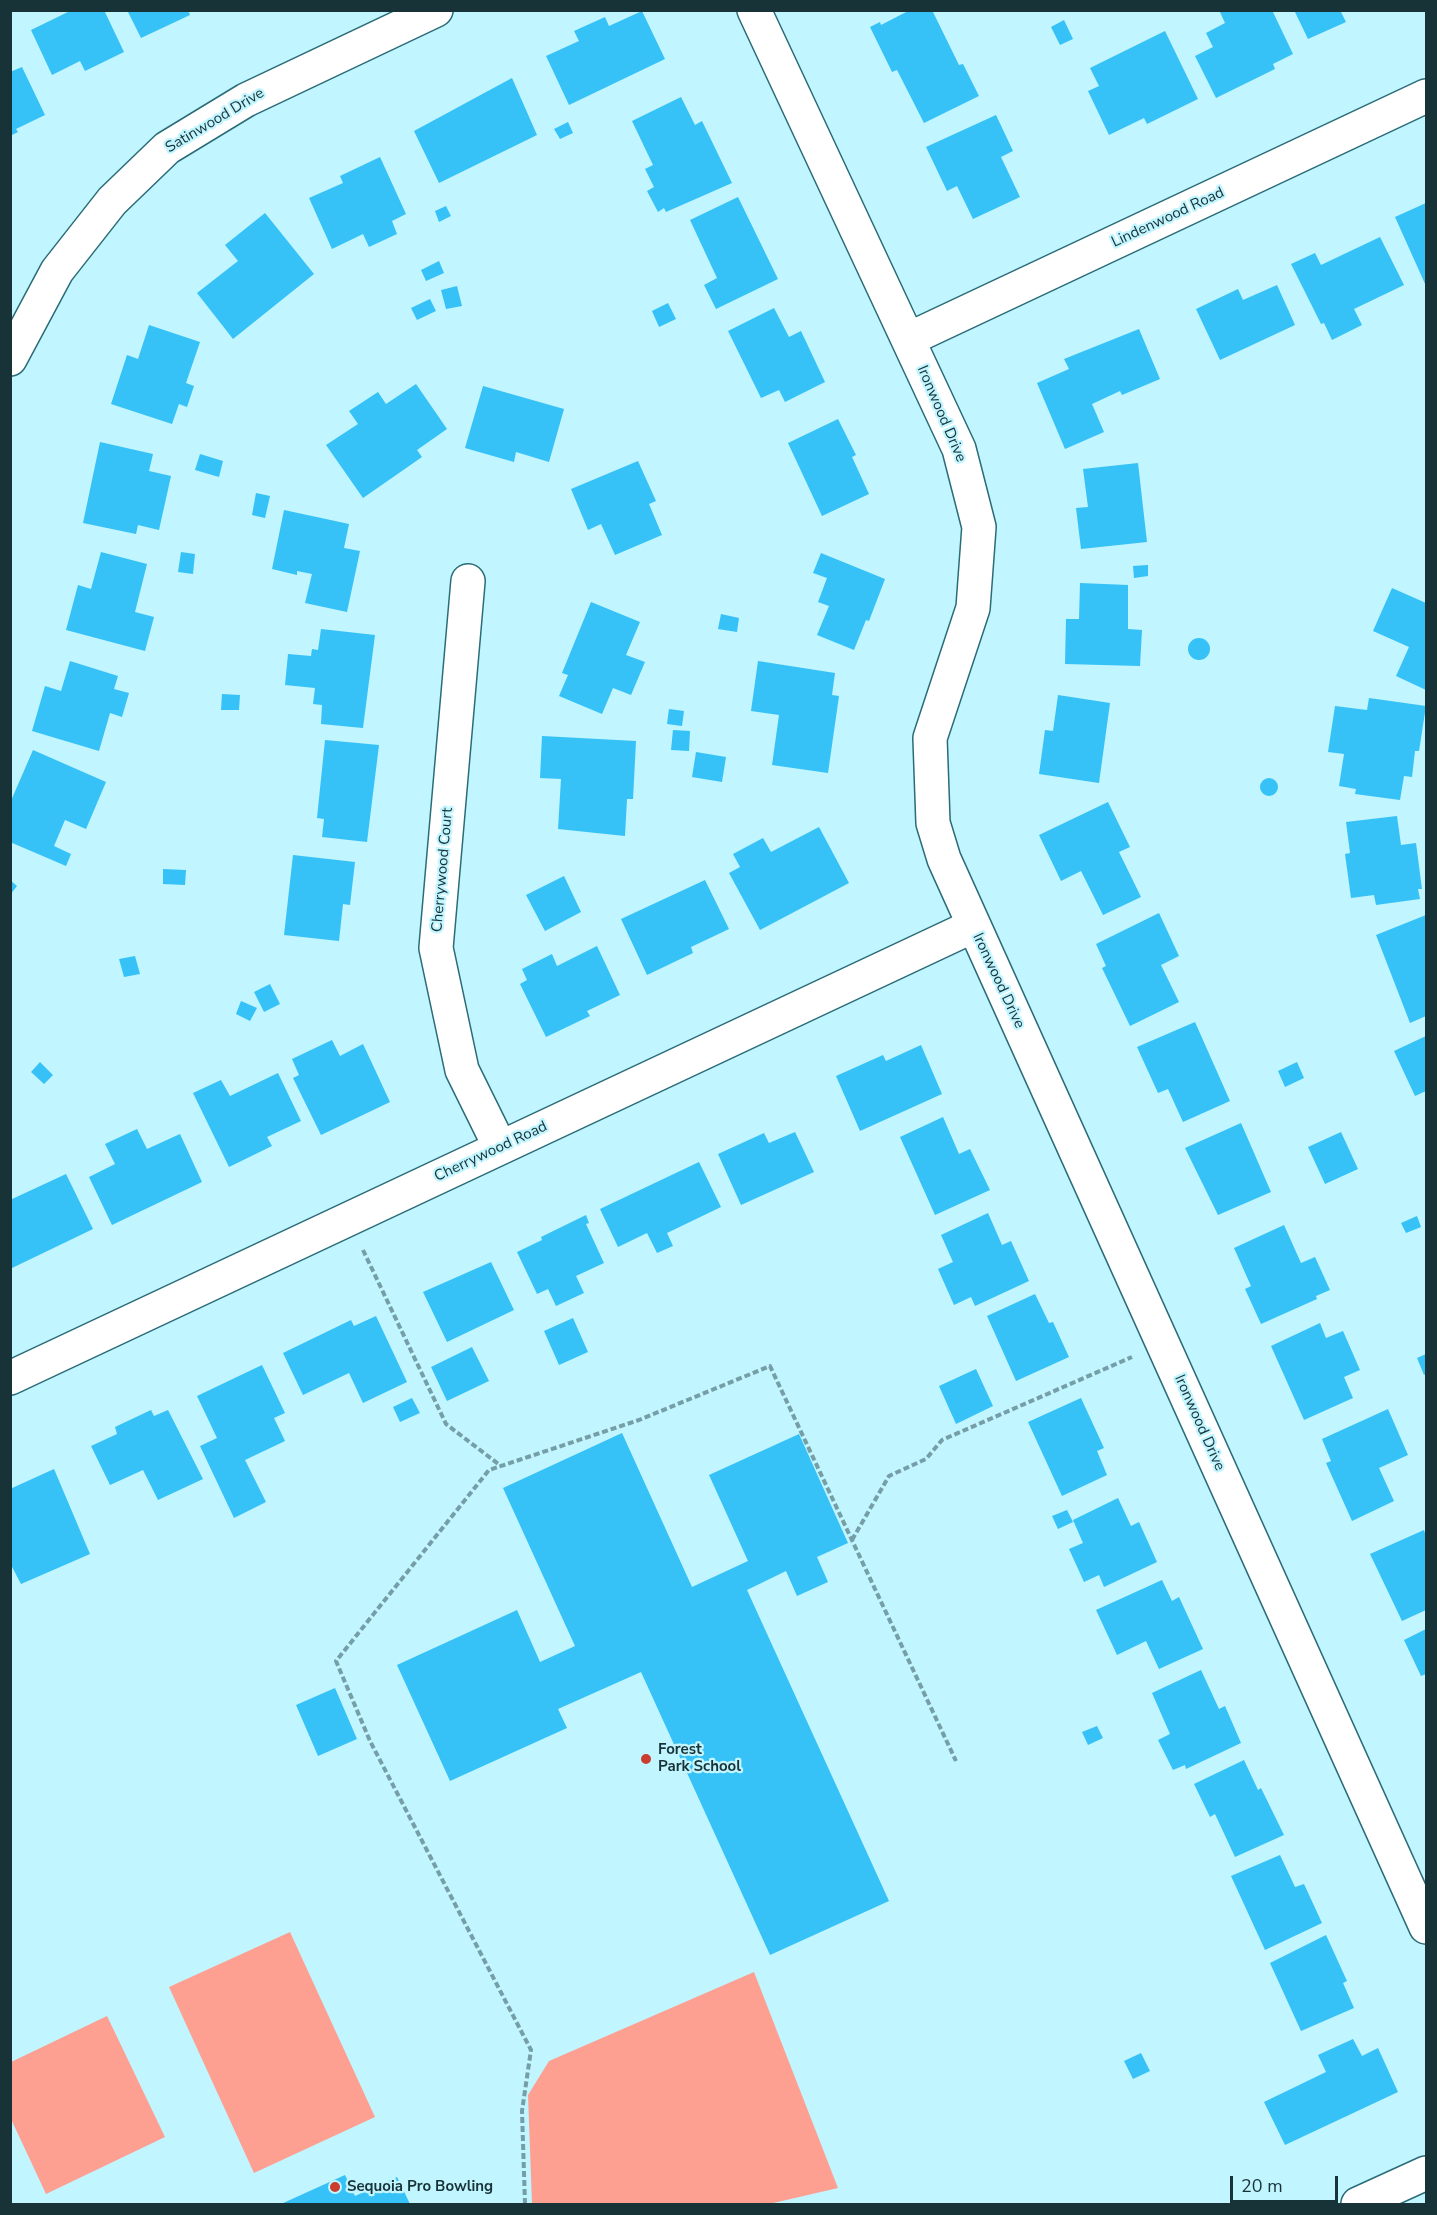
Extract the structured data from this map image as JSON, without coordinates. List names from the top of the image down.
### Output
{
  "streets": {
    "street": [
      "Satinwood Drive",
      "Lindenwood Road",
      "Ironwood Drive",
      "Cherrywood Court",
      "Cherrywood Road"
    ]
  },
  "crossings": [
    ["Lindenwood Road", "Ironwood Drive"],
    ["Ironwood Drive", "Cherrywood Road"],
    ["Cherrywood Court", "Cherrywood Road"]
  ],
  "places": ["Forest Park School", "Sequoia Pro Bowling"],
  "scale_bar": "20 m"
}
